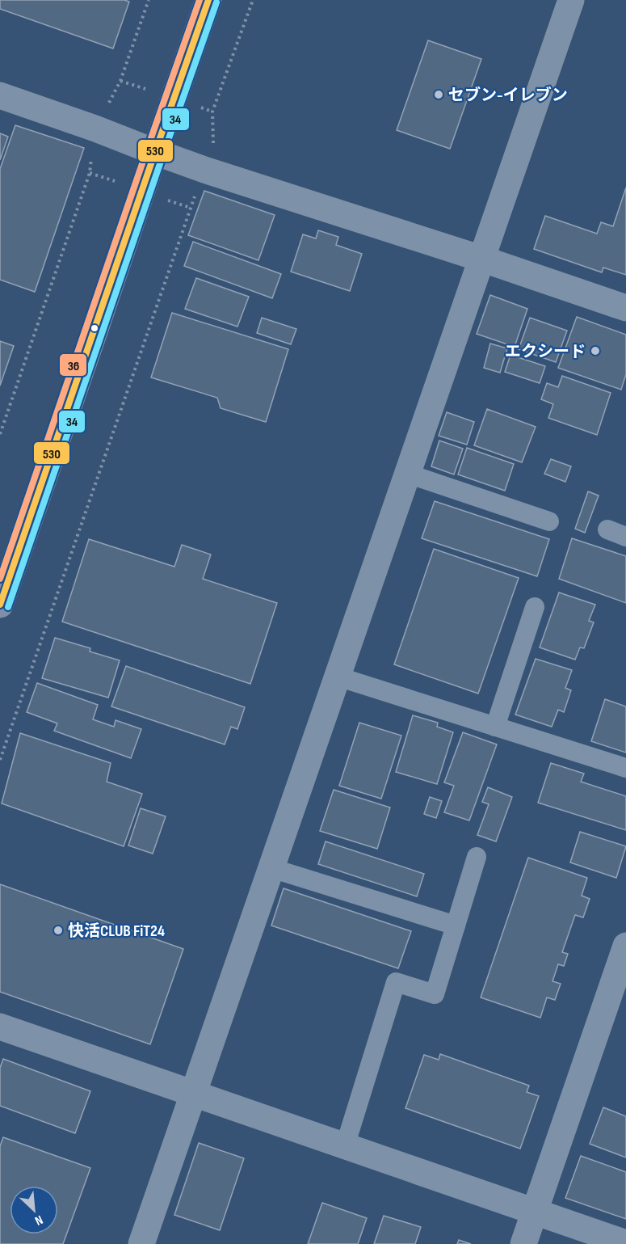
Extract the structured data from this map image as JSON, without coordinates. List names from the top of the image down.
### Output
{
  "places": ["セブン-イレブン", "エクシード", "快活CLUB FiT24"],
  "lines": ["transit line 530", "transit line 36", "transit line 34"],
  "north": "bottom right"
}
